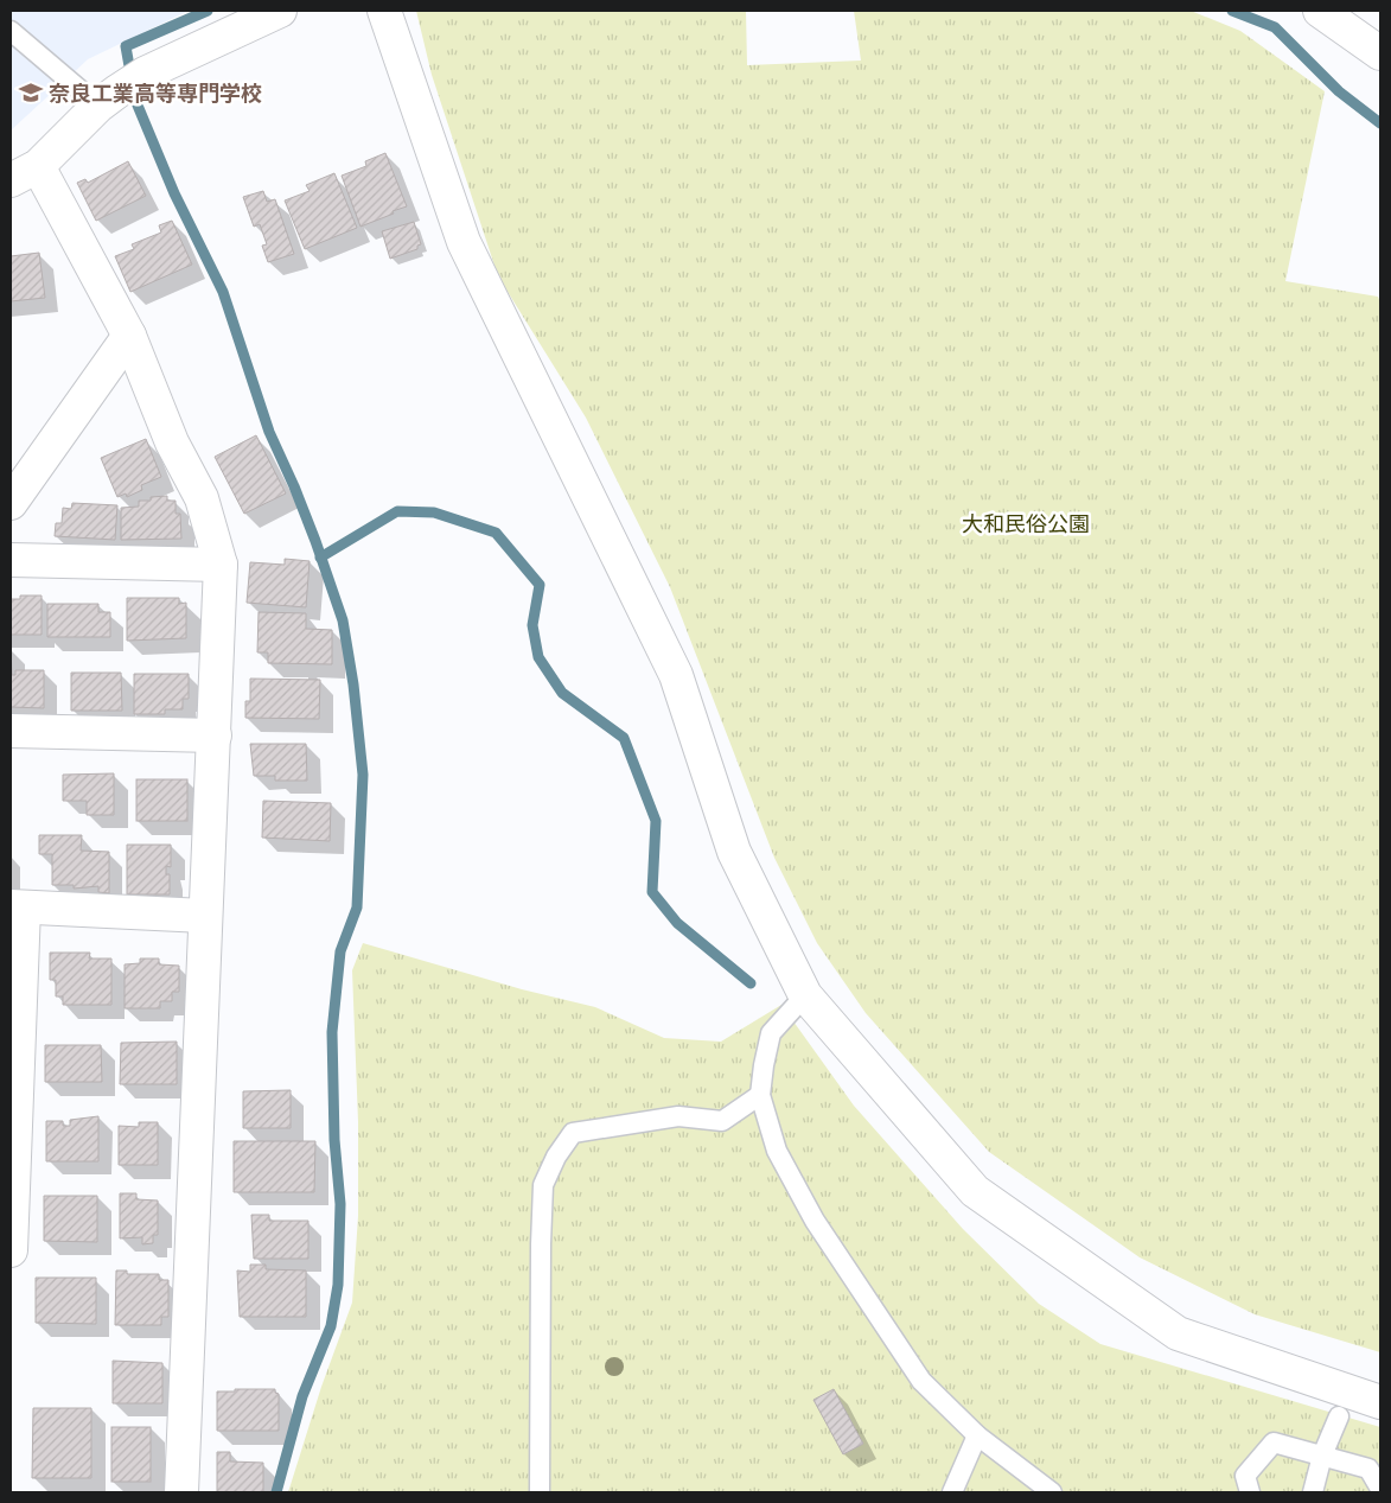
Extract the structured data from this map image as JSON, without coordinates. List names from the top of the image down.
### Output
{
  "parks": ["大和民俗公園"],
  "places": {
    "school or university": ["奈良工業高等専門学校"]
  }
}
